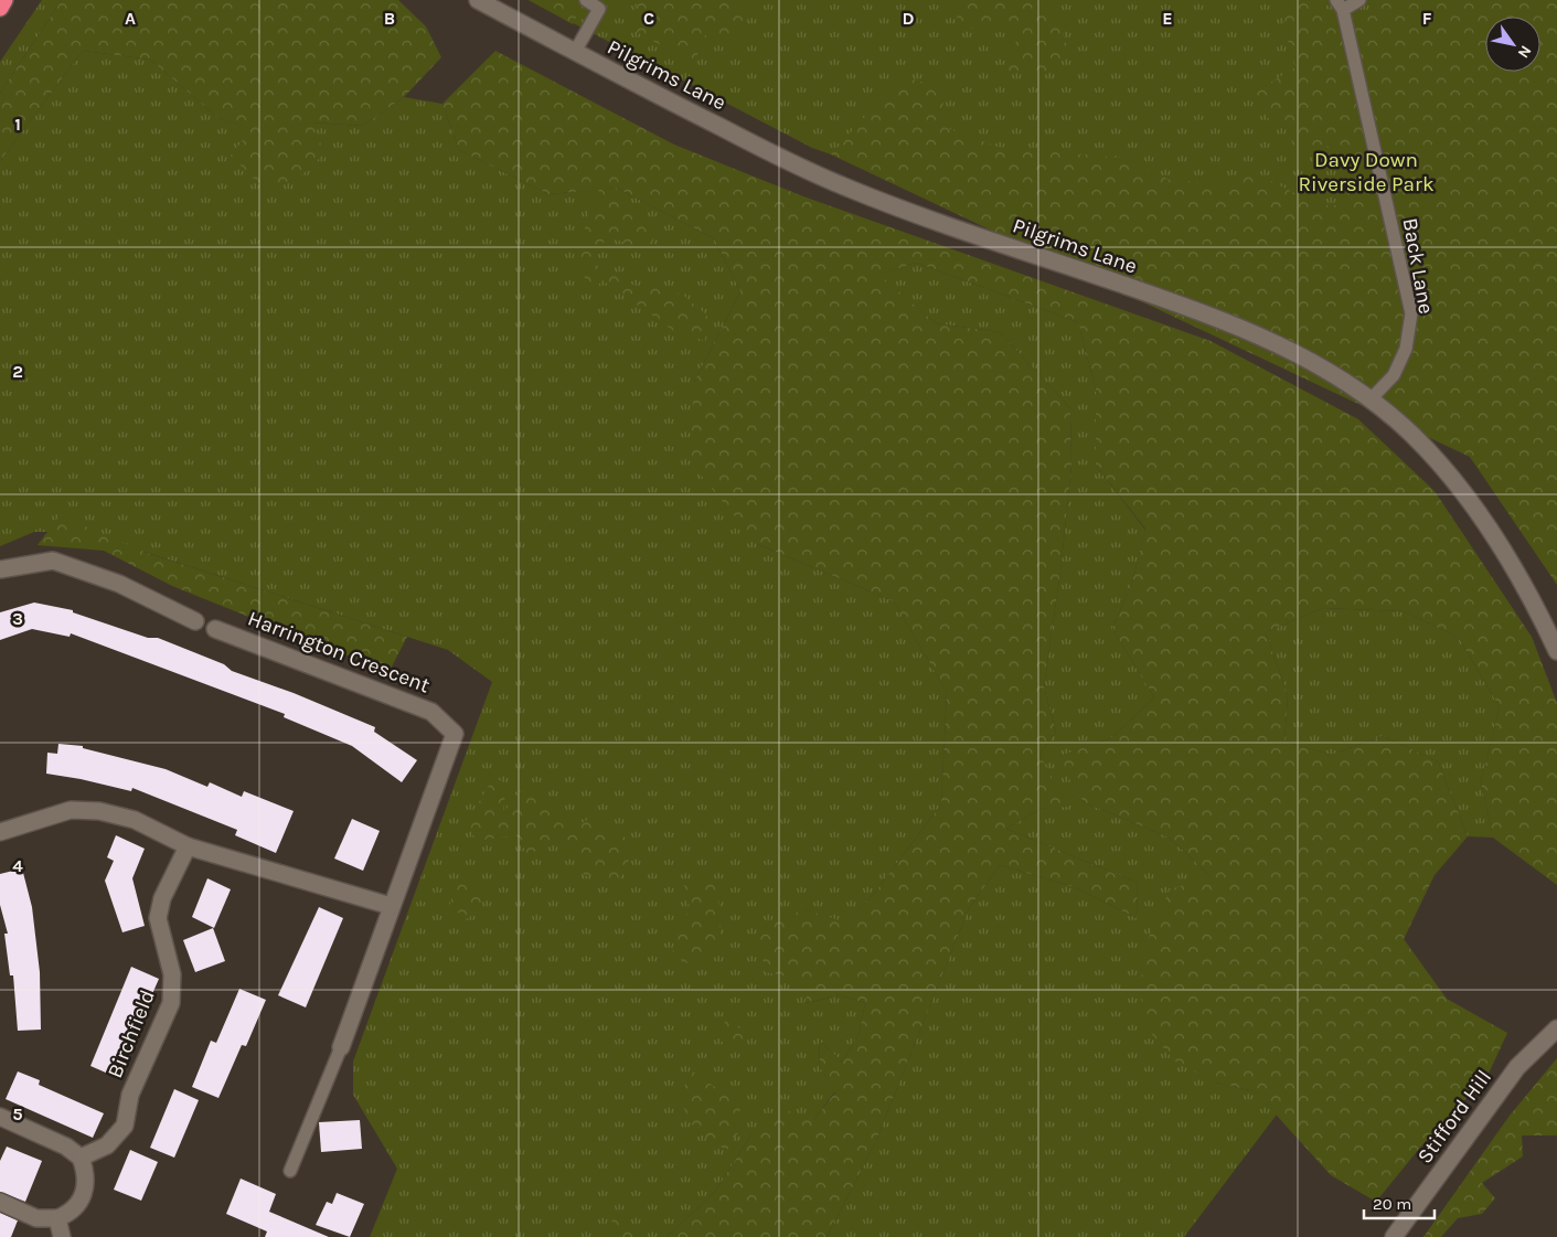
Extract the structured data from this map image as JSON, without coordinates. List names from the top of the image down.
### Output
{
  "streets": {
    "street": [
      "Pilgrims Lane",
      "Harrington Crescent",
      "Birchfield",
      "Stifford Hill"
    ],
    "lane": ["Back Lane"]
  },
  "crossings": [
    ["Pilgrims Lane", "Back Lane"]
  ],
  "parks": ["Davy Down Riverside Park"],
  "scale_bar": "20 m",
  "north": "bottom right",
  "grid": {
    "columns": [
      "A",
      "B",
      "C",
      "D",
      "E",
      "F"
    ],
    "rows": [
      "1",
      "2",
      "3",
      "4",
      "5"
    ]
  }
}
